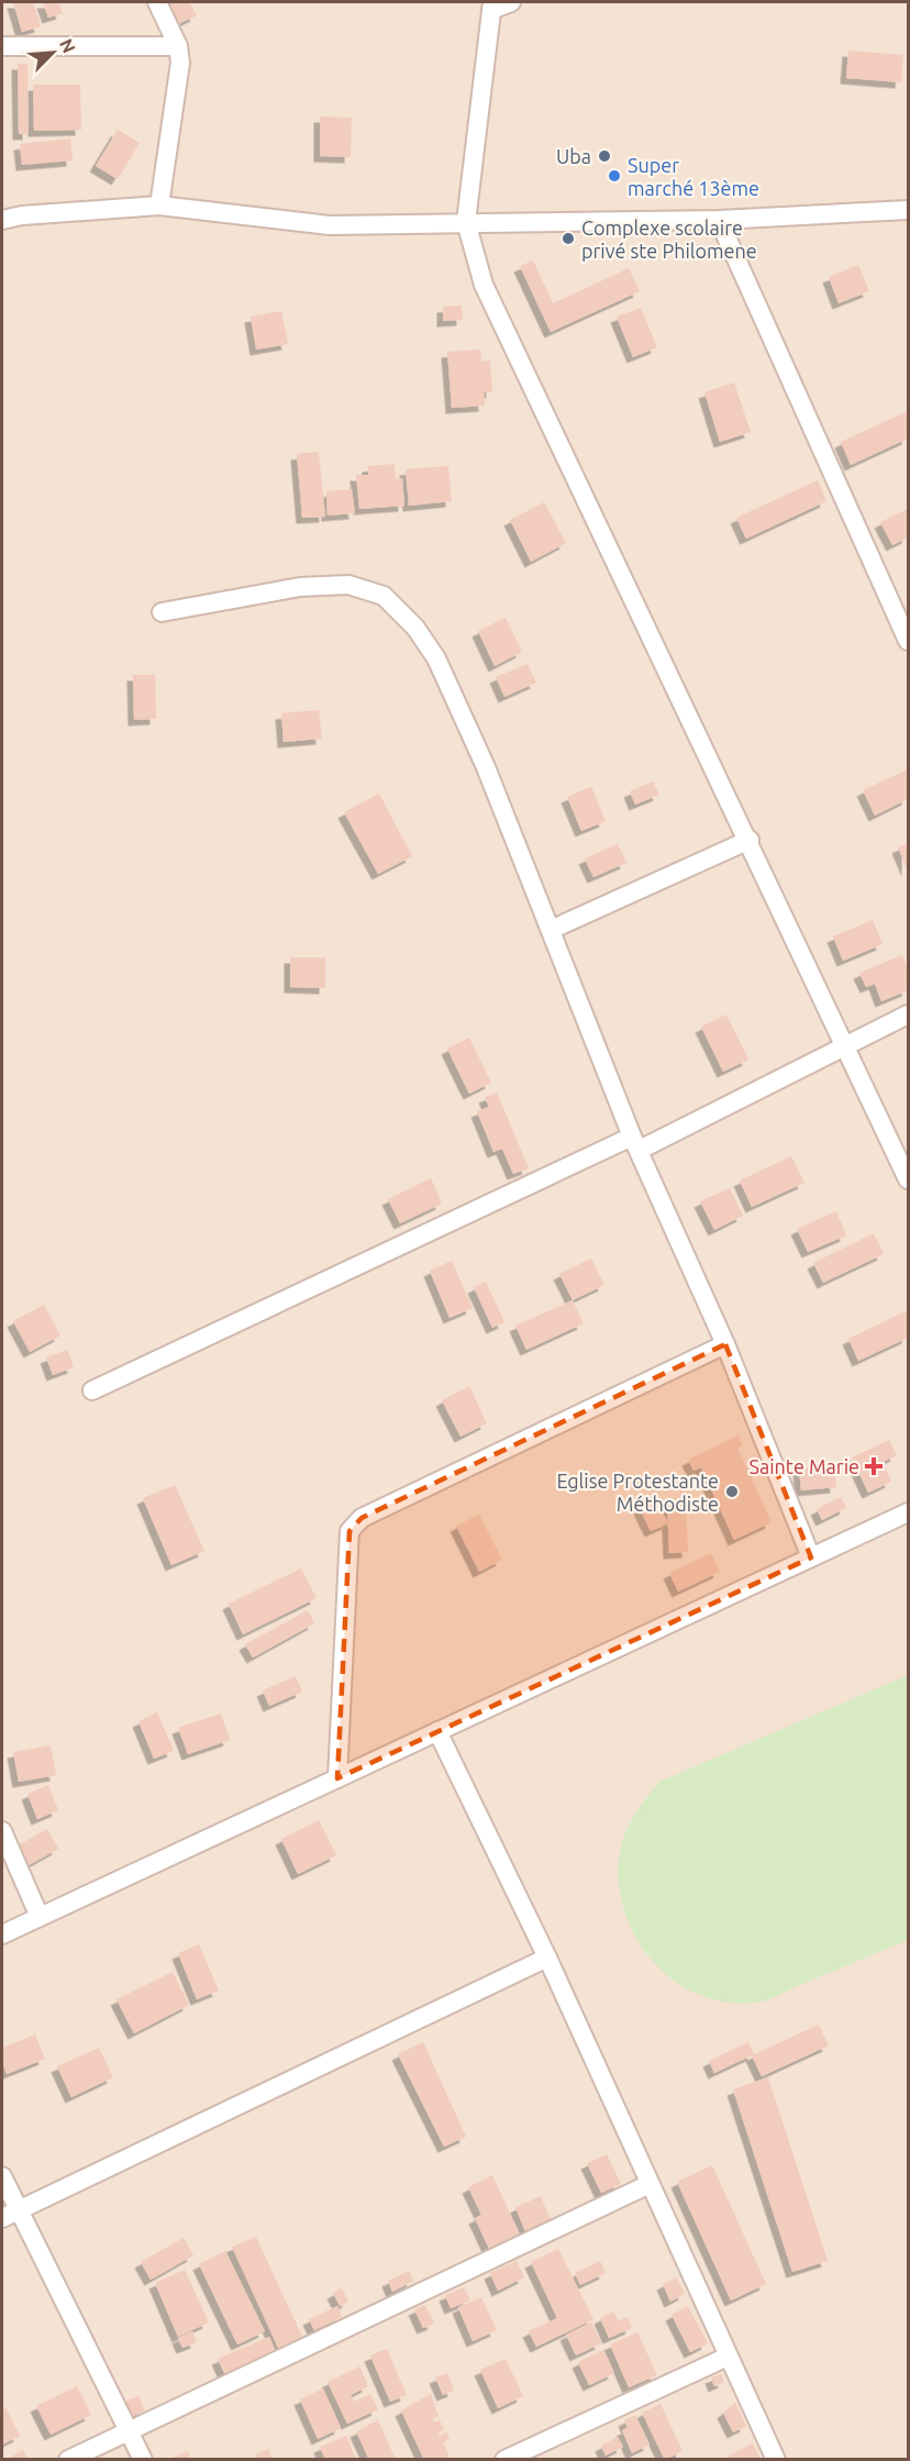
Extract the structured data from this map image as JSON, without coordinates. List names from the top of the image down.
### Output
{
  "places": {
    "other": [
      "Uba",
      "Super marché 13ème",
      "Complexe scolaire privé ste Philomene",
      "Eglise Protestante Méthodiste"
    ],
    "health": ["Sainte Marie"]
  },
  "north": "top right"
}
